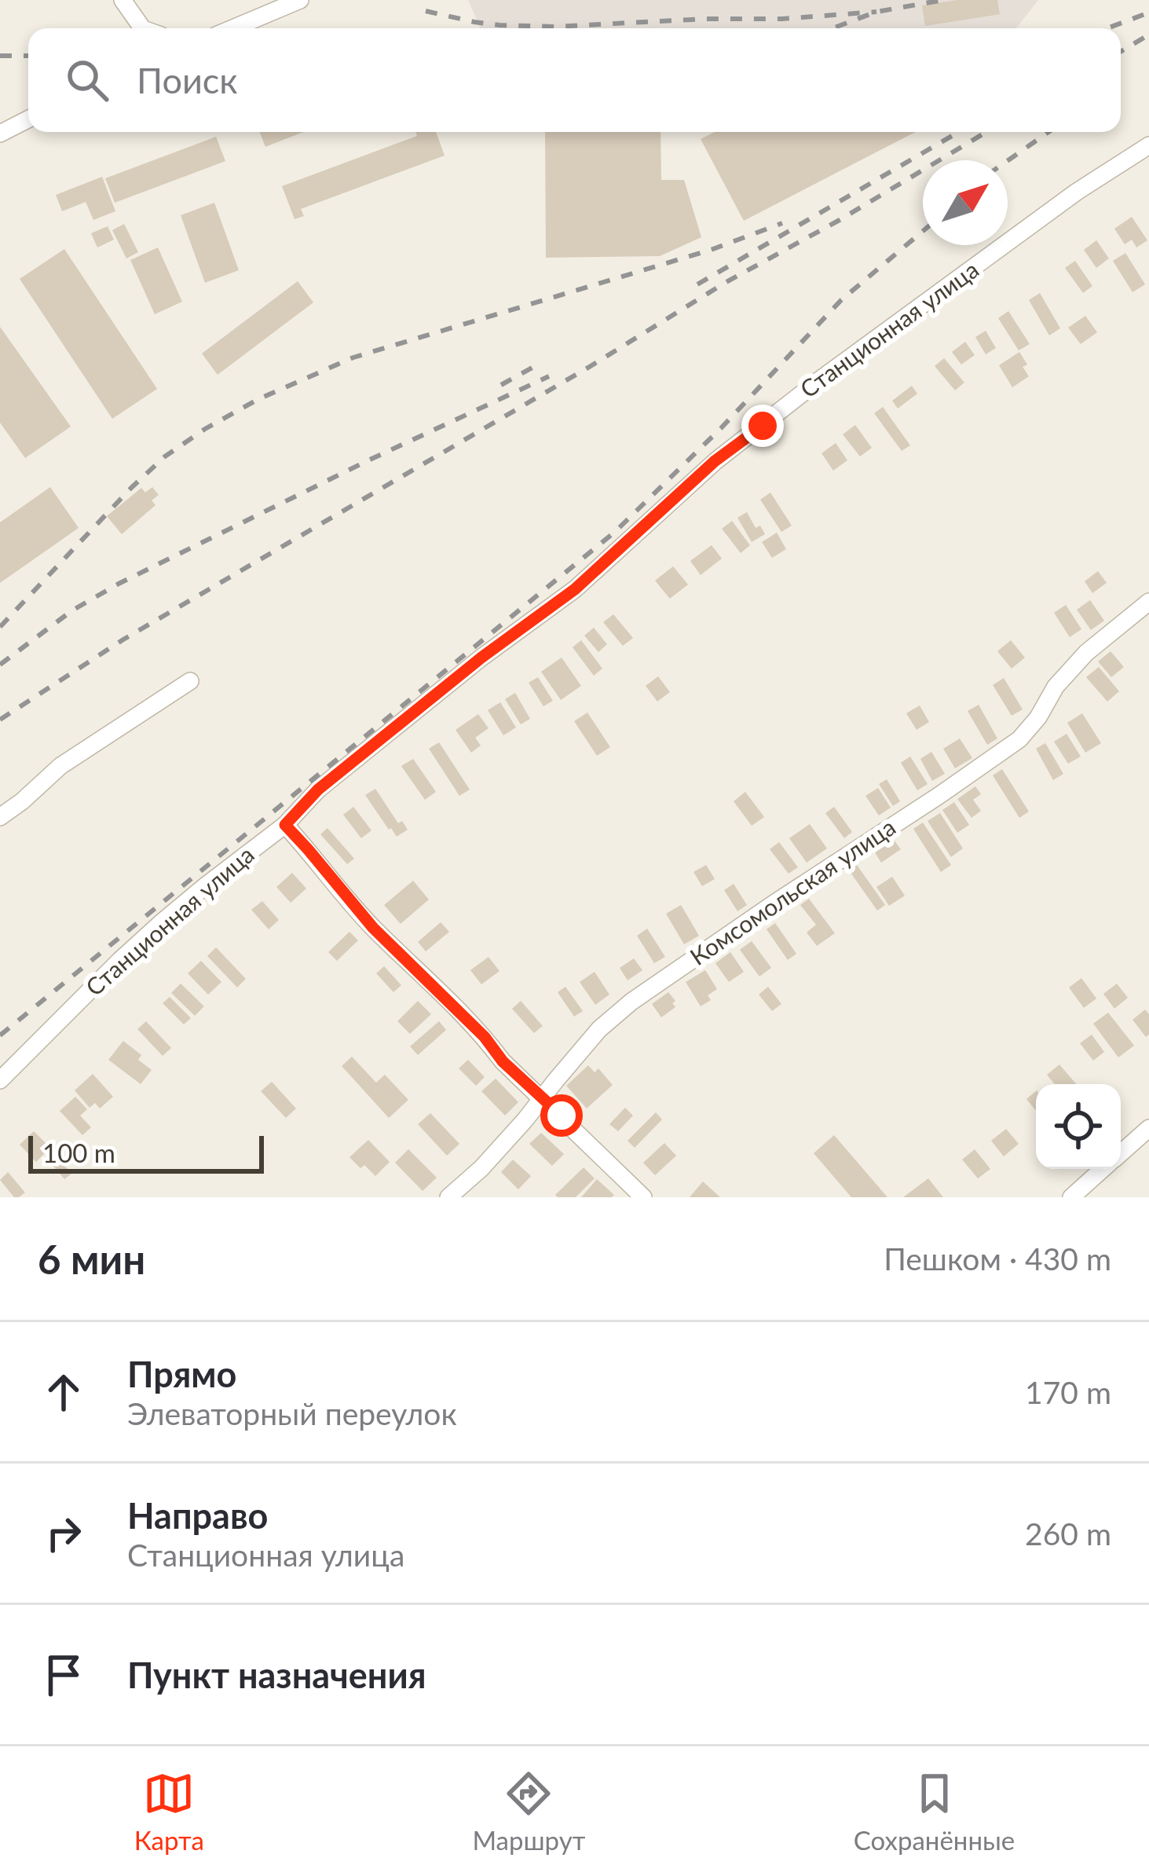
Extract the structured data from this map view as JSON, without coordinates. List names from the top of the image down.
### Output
{
  "streets": {
    "street": ["Станционная улица", "Комсомольская улица"]
  },
  "scale_bar": "100 m",
  "north": "top right",
  "page": {
    "search": "Поиск",
    "scale": "100 m",
    "heading": ["6 мин", "Пешком · 430 m"],
    "list": [
      ["Прямо", "Элеваторный переулок", "170 m"],
      ["Направо", "Станционная улица", "260 m"],
      "Пункт назначения"
    ],
    "nav": ["Карта", "Маршрут", "Сохранённые"]
  }
}
